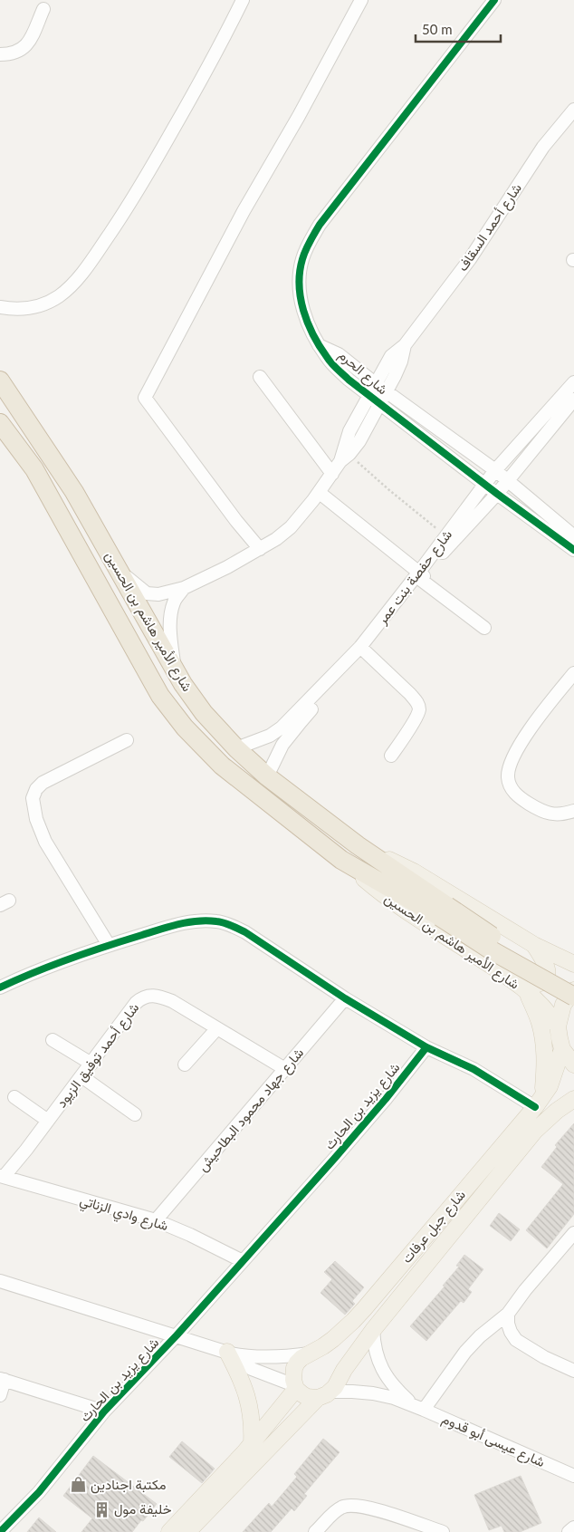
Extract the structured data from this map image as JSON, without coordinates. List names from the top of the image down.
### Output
{
  "streets": {
    "highway": ["شارع الأمير هاشم بن الحسين"],
    "main road": ["شارع جبل عرفات"],
    "street": [
      "شارع أحمد السقاف",
      "شارع الحرم",
      "شارع حفصة بنت عمر",
      "شارع أحمد توفيق الزيود",
      "شارع يزيد بن الحارث",
      "شارع جهاد محمود البطاحيش",
      "شارع وادي الزناتي",
      "شارع عيسى أبو قدوم"
    ]
  },
  "crossings": [
    ["شارع أحمد السقاف", "شارع الحرم"],
    ["شارع أحمد السقاف", "شارع الأمير هاشم بن الحسين"],
    ["شارع الحرم", "شارع حفصة بنت عمر"],
    ["شارع حفصة بنت عمر", "شارع الأمير هاشم بن الحسين"],
    ["شارع أحمد توفيق الزيود", "شارع جهاد محمود البطاحيش"],
    ["شارع أحمد توفيق الزيود", "شارع وادي الزناتي"],
    ["شارع يزيد بن الحارث", "شارع وادي الزناتي"],
    ["شارع جهاد محمود البطاحيش", "شارع وادي الزناتي"],
    ["شارع جبل عرفات", "شارع عيسى أبو قدوم"]
  ],
  "places": {
    "shop": ["مكتبة اجنادين"],
    "building": ["خليفة مول"]
  },
  "scale_bar": "50 m"
}
